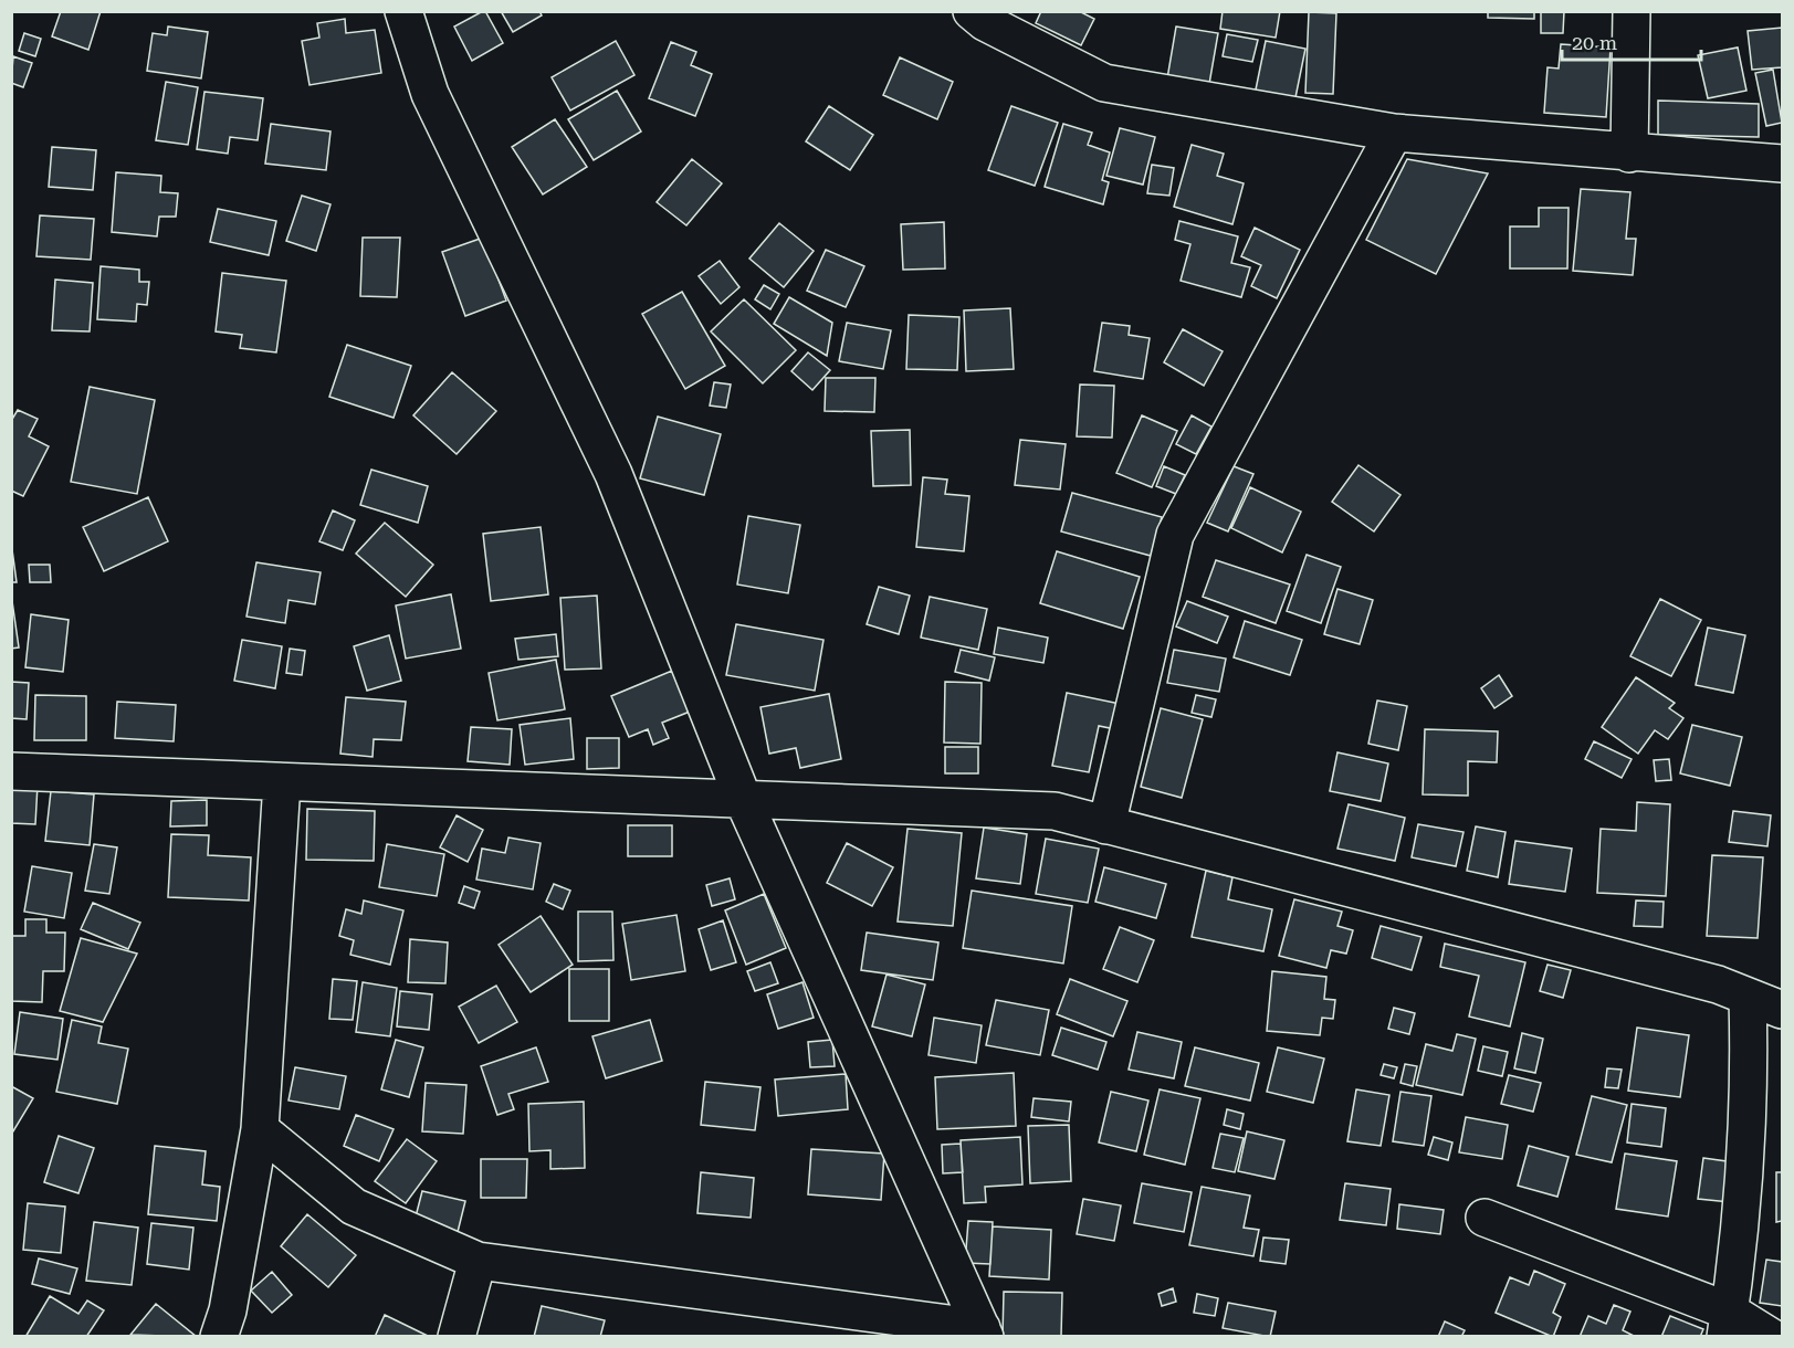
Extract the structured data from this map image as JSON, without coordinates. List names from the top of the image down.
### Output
{
  "scale_bar": "20 m"
}
